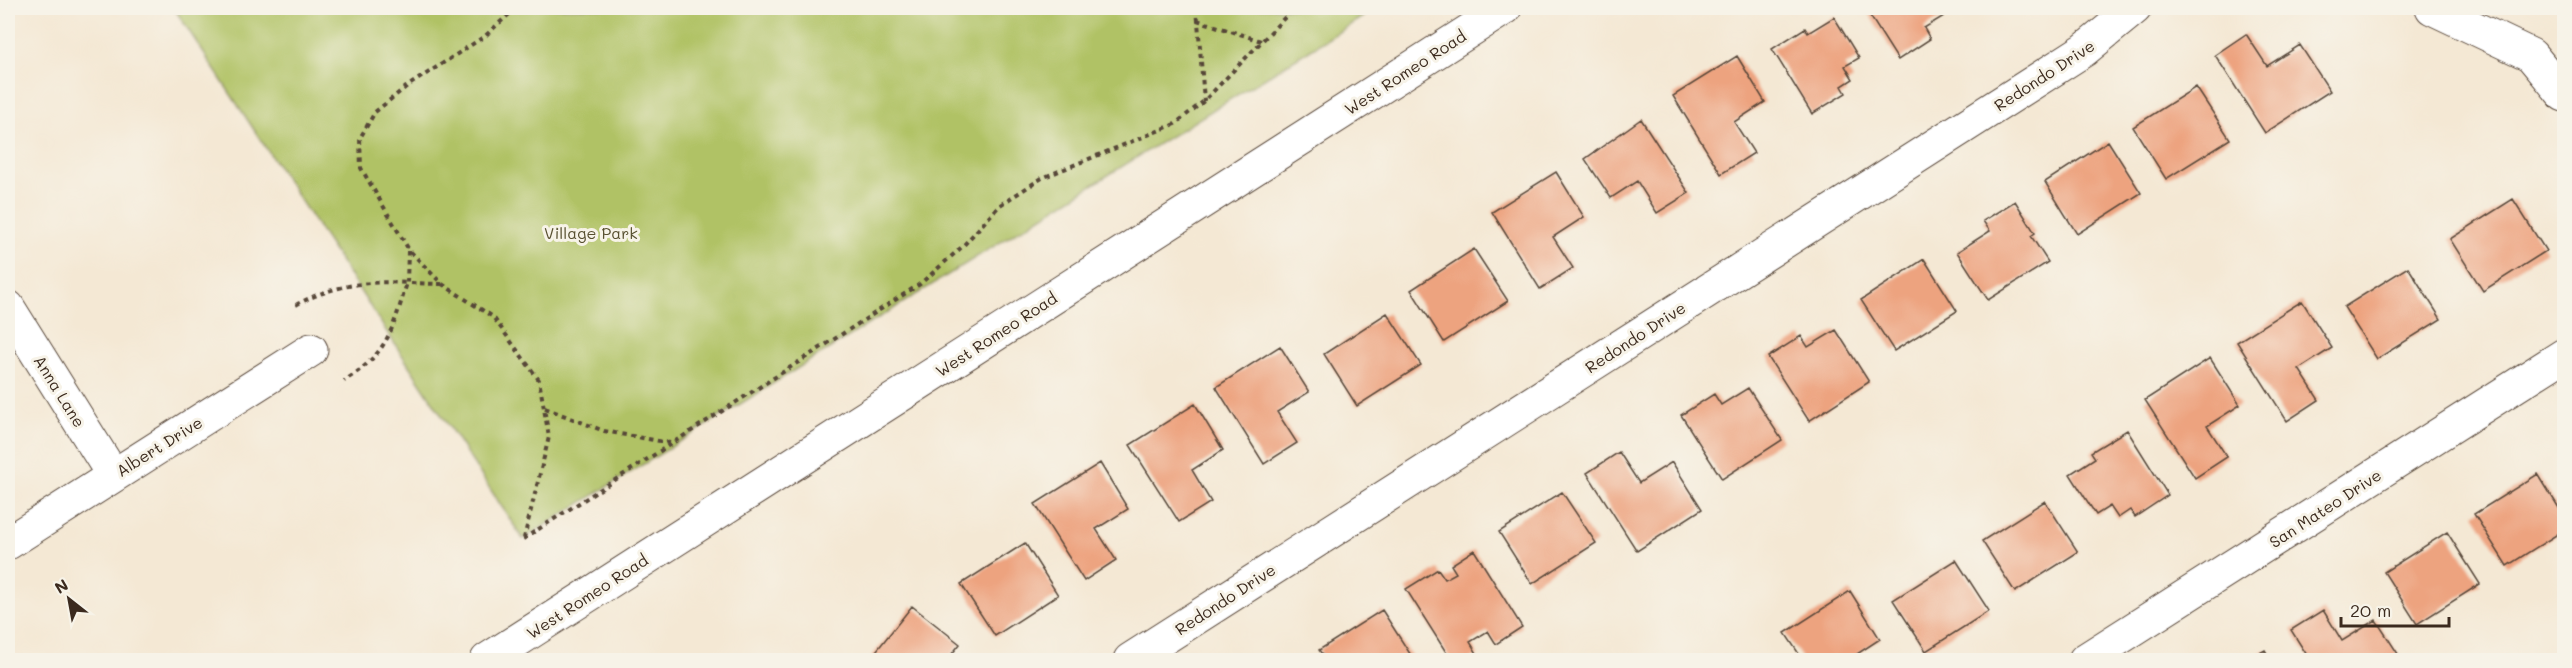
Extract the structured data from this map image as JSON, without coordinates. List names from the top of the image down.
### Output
{
  "streets": {
    "street": [
      "West Romeo Road",
      "Redondo Drive",
      "Anna Lane",
      "Albert Drive",
      "San Mateo Drive"
    ]
  },
  "crossings": [
    ["Anna Lane", "Albert Drive"]
  ],
  "parks": ["Village Park"],
  "scale_bar": "20 m",
  "north": "top left"
}
